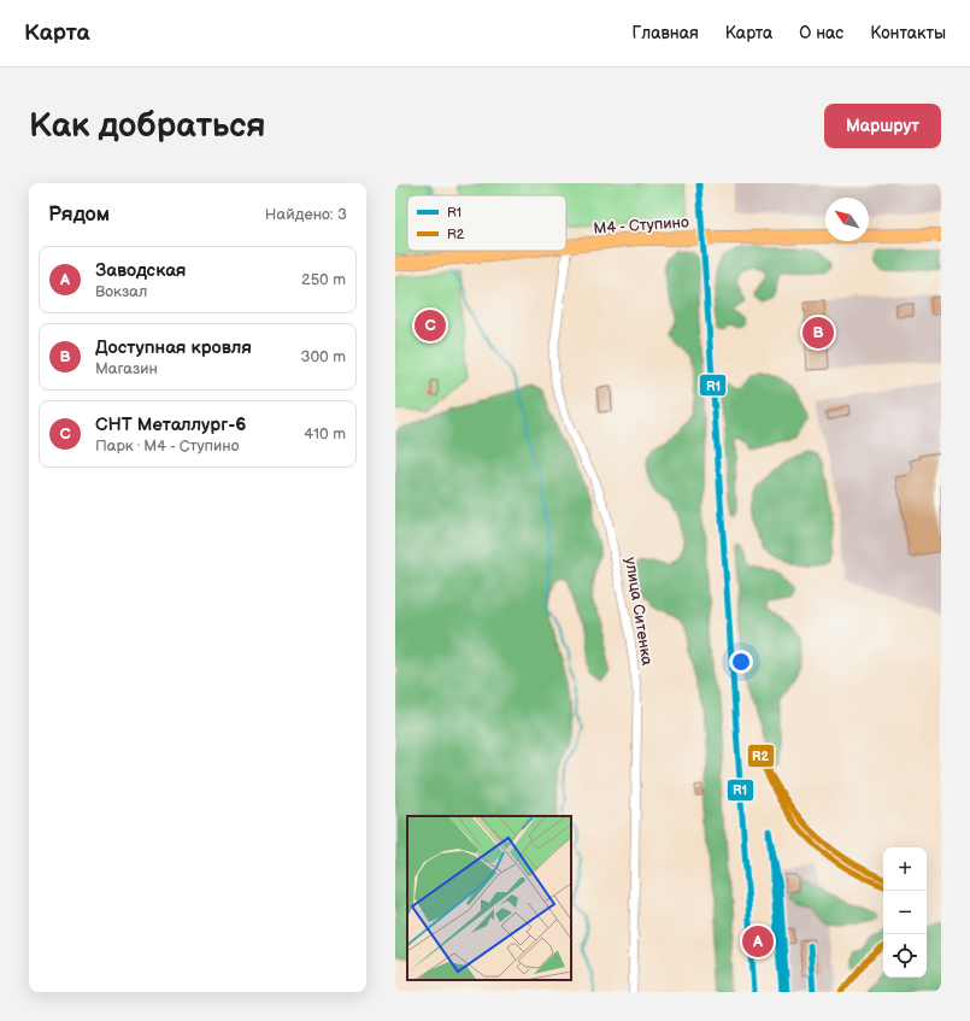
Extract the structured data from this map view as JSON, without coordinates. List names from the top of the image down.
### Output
{
  "streets": {
    "main road": ["М4 - Ступино"],
    "street": ["улица Ситенка"]
  },
  "crossings": [
    ["М4 - Ступино", "улица Ситенка"]
  ],
  "lines": ["transit line R1", "transit line R2"],
  "legend": ["R1", "R2"],
  "north": "top left",
  "page": {
    "header": "Карта",
    "nav": [
      "Главная",
      "Карта",
      "О нас",
      "Контакты"
    ],
    "buttons": "Маршрут",
    "title": "Как добраться",
    "heading": ["Рядом", "Найдено: 3"],
    "list": [
      {
        "mark": "A",
        "name": "Заводская",
        "note": "Вокзал",
        "value": "250 m"
      },
      {
        "mark": "B",
        "name": "Доступная кровля",
        "note": "Магазин",
        "value": "300 m"
      },
      {
        "mark": "C",
        "name": "СНТ Металлург-6",
        "note": "Парк · М4 - Ступино",
        "value": "410 m"
      }
    ],
    "pins": ["C", "B", "A"],
    "map_buttons": ["+", "−"]
  }
}
